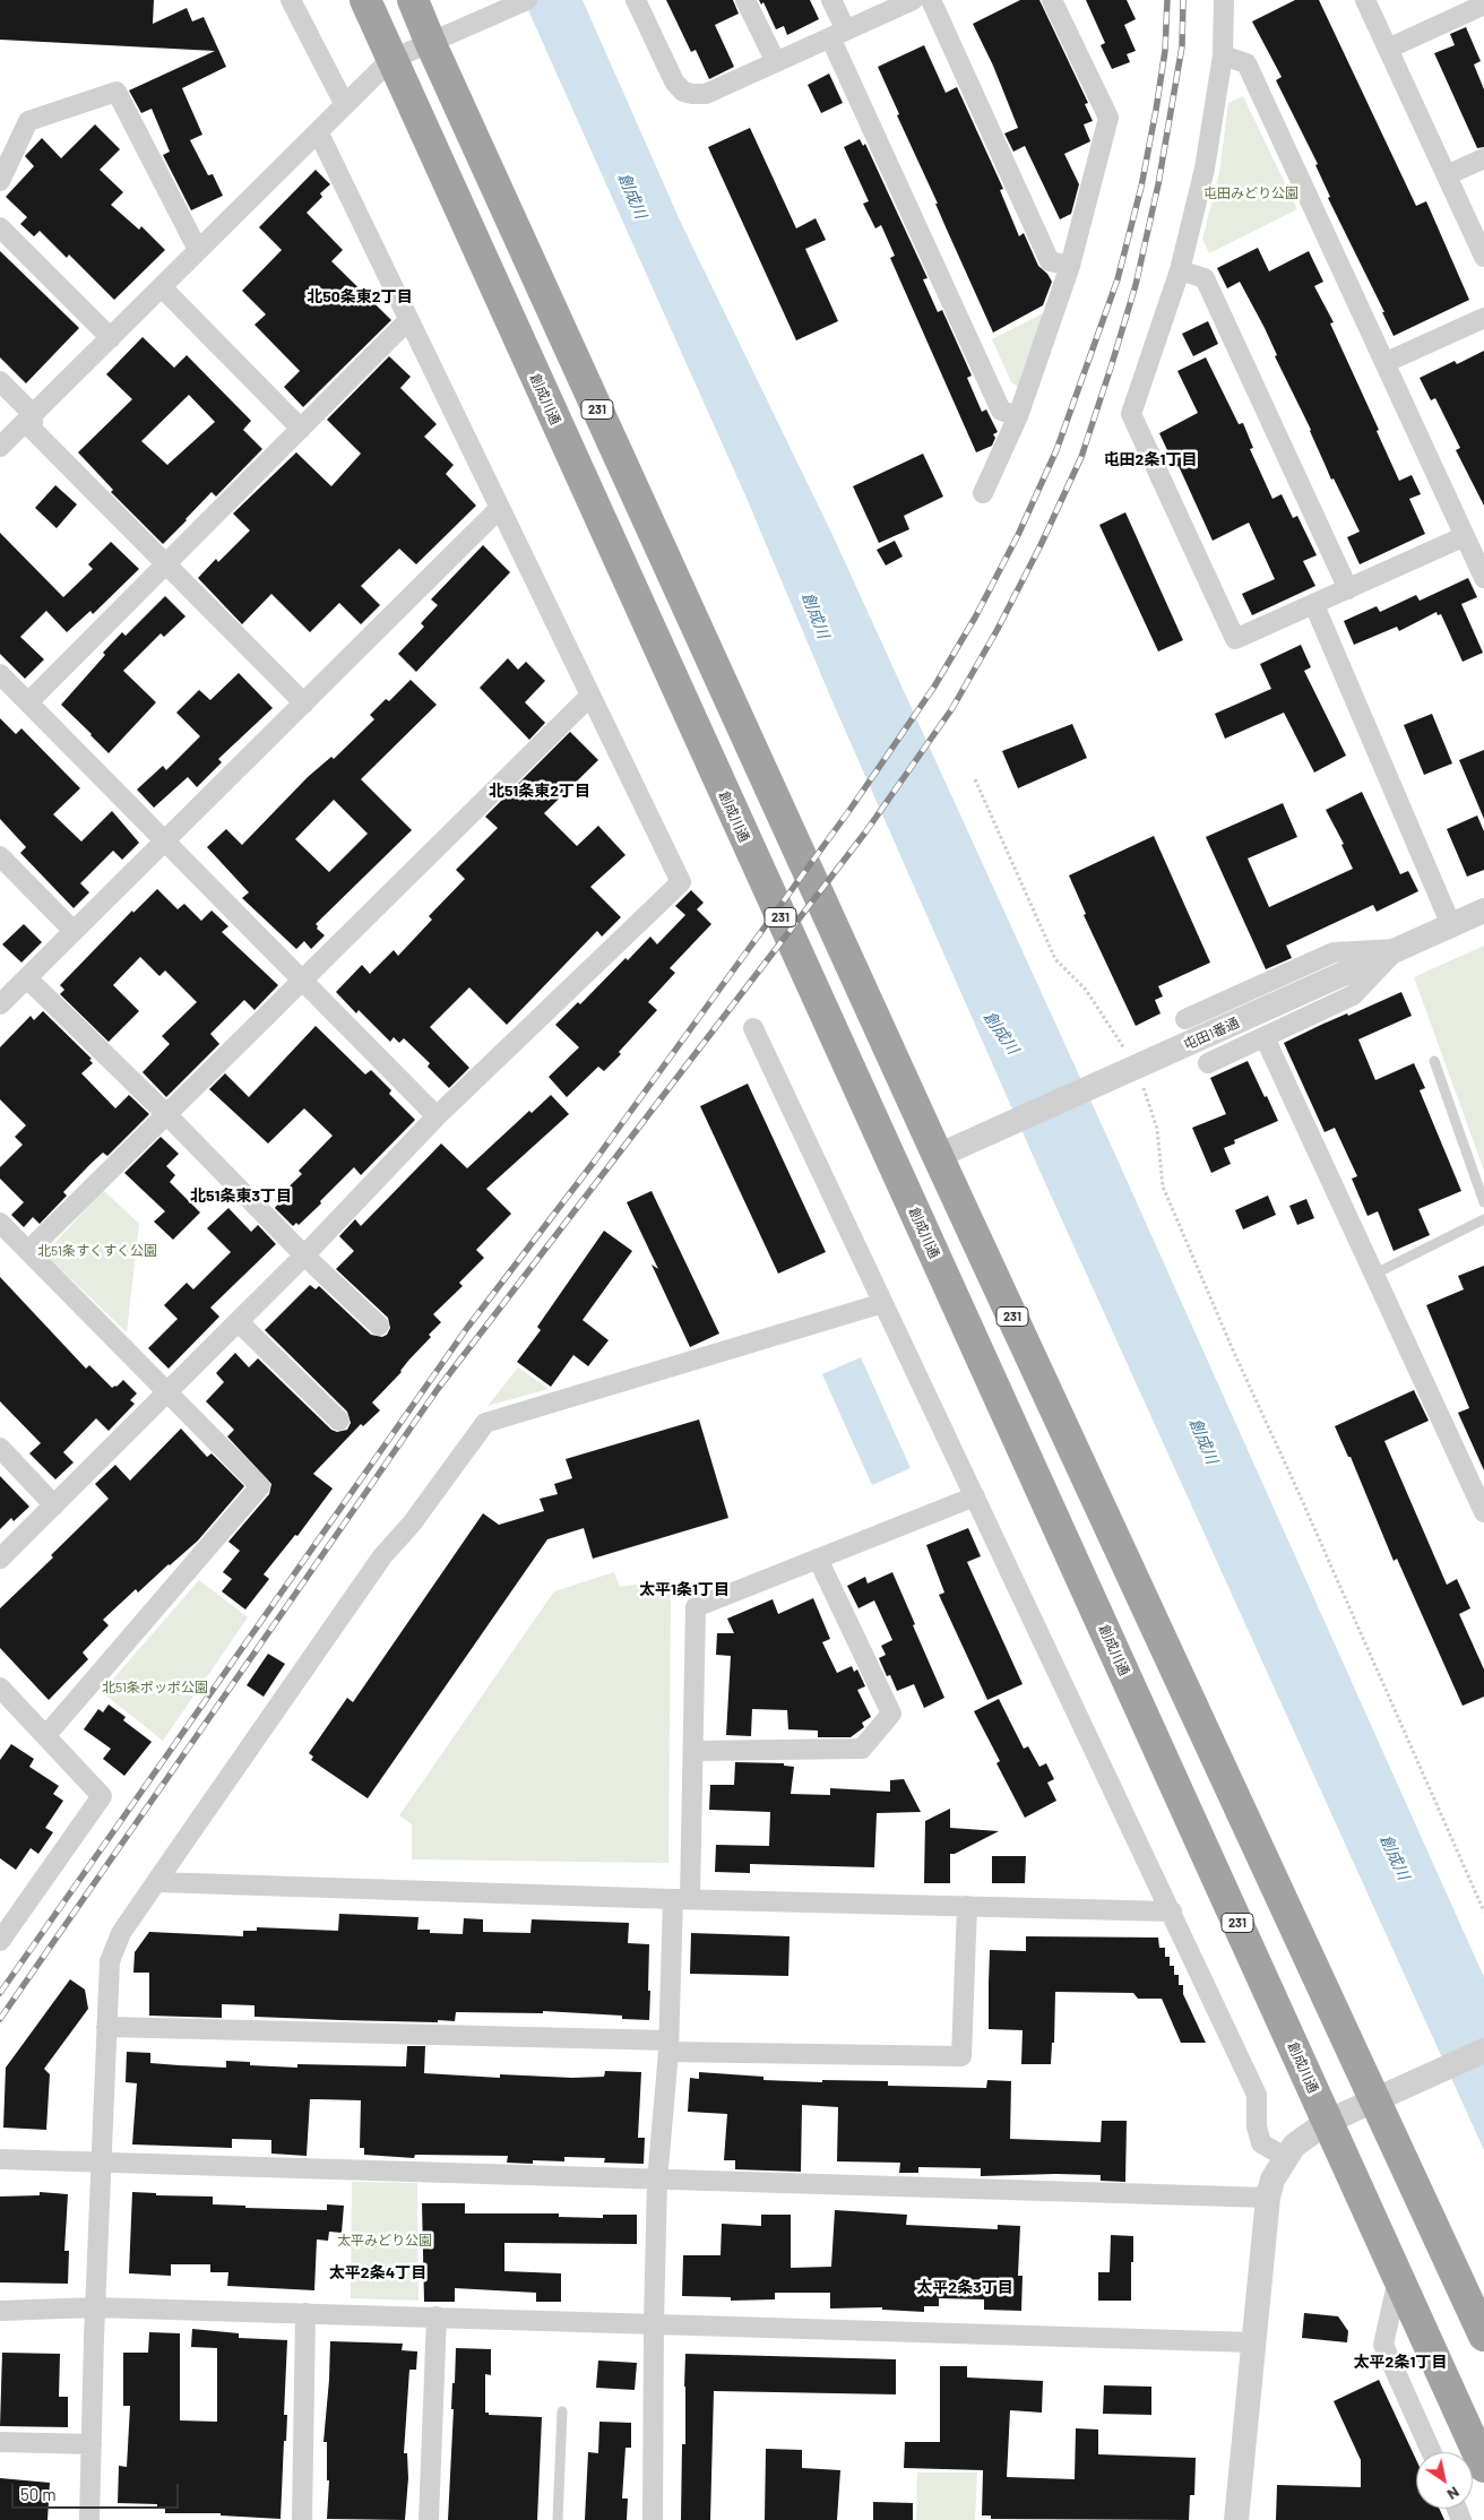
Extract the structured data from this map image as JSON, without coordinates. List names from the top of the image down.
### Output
{
  "streets": {
    "highway": ["創成川通", "231"],
    "street": ["屯田1番通"]
  },
  "crossings": [
    ["231", "屯田1番通"]
  ],
  "districts": [
    "北50条東2丁目",
    "屯田2条1丁目",
    "北51条東2丁目",
    "北51条東3丁目",
    "太平1条1丁目",
    "太平2条4丁目",
    "太平2条3丁目",
    "太平2条1丁目"
  ],
  "water": ["創成川"],
  "parks": [
    "屯田みどり公園",
    "北51条すくすく公園",
    "北51条ポッポ公園",
    "太平みどり公園"
  ],
  "scale_bar": "50 m",
  "north": "bottom right"
}
